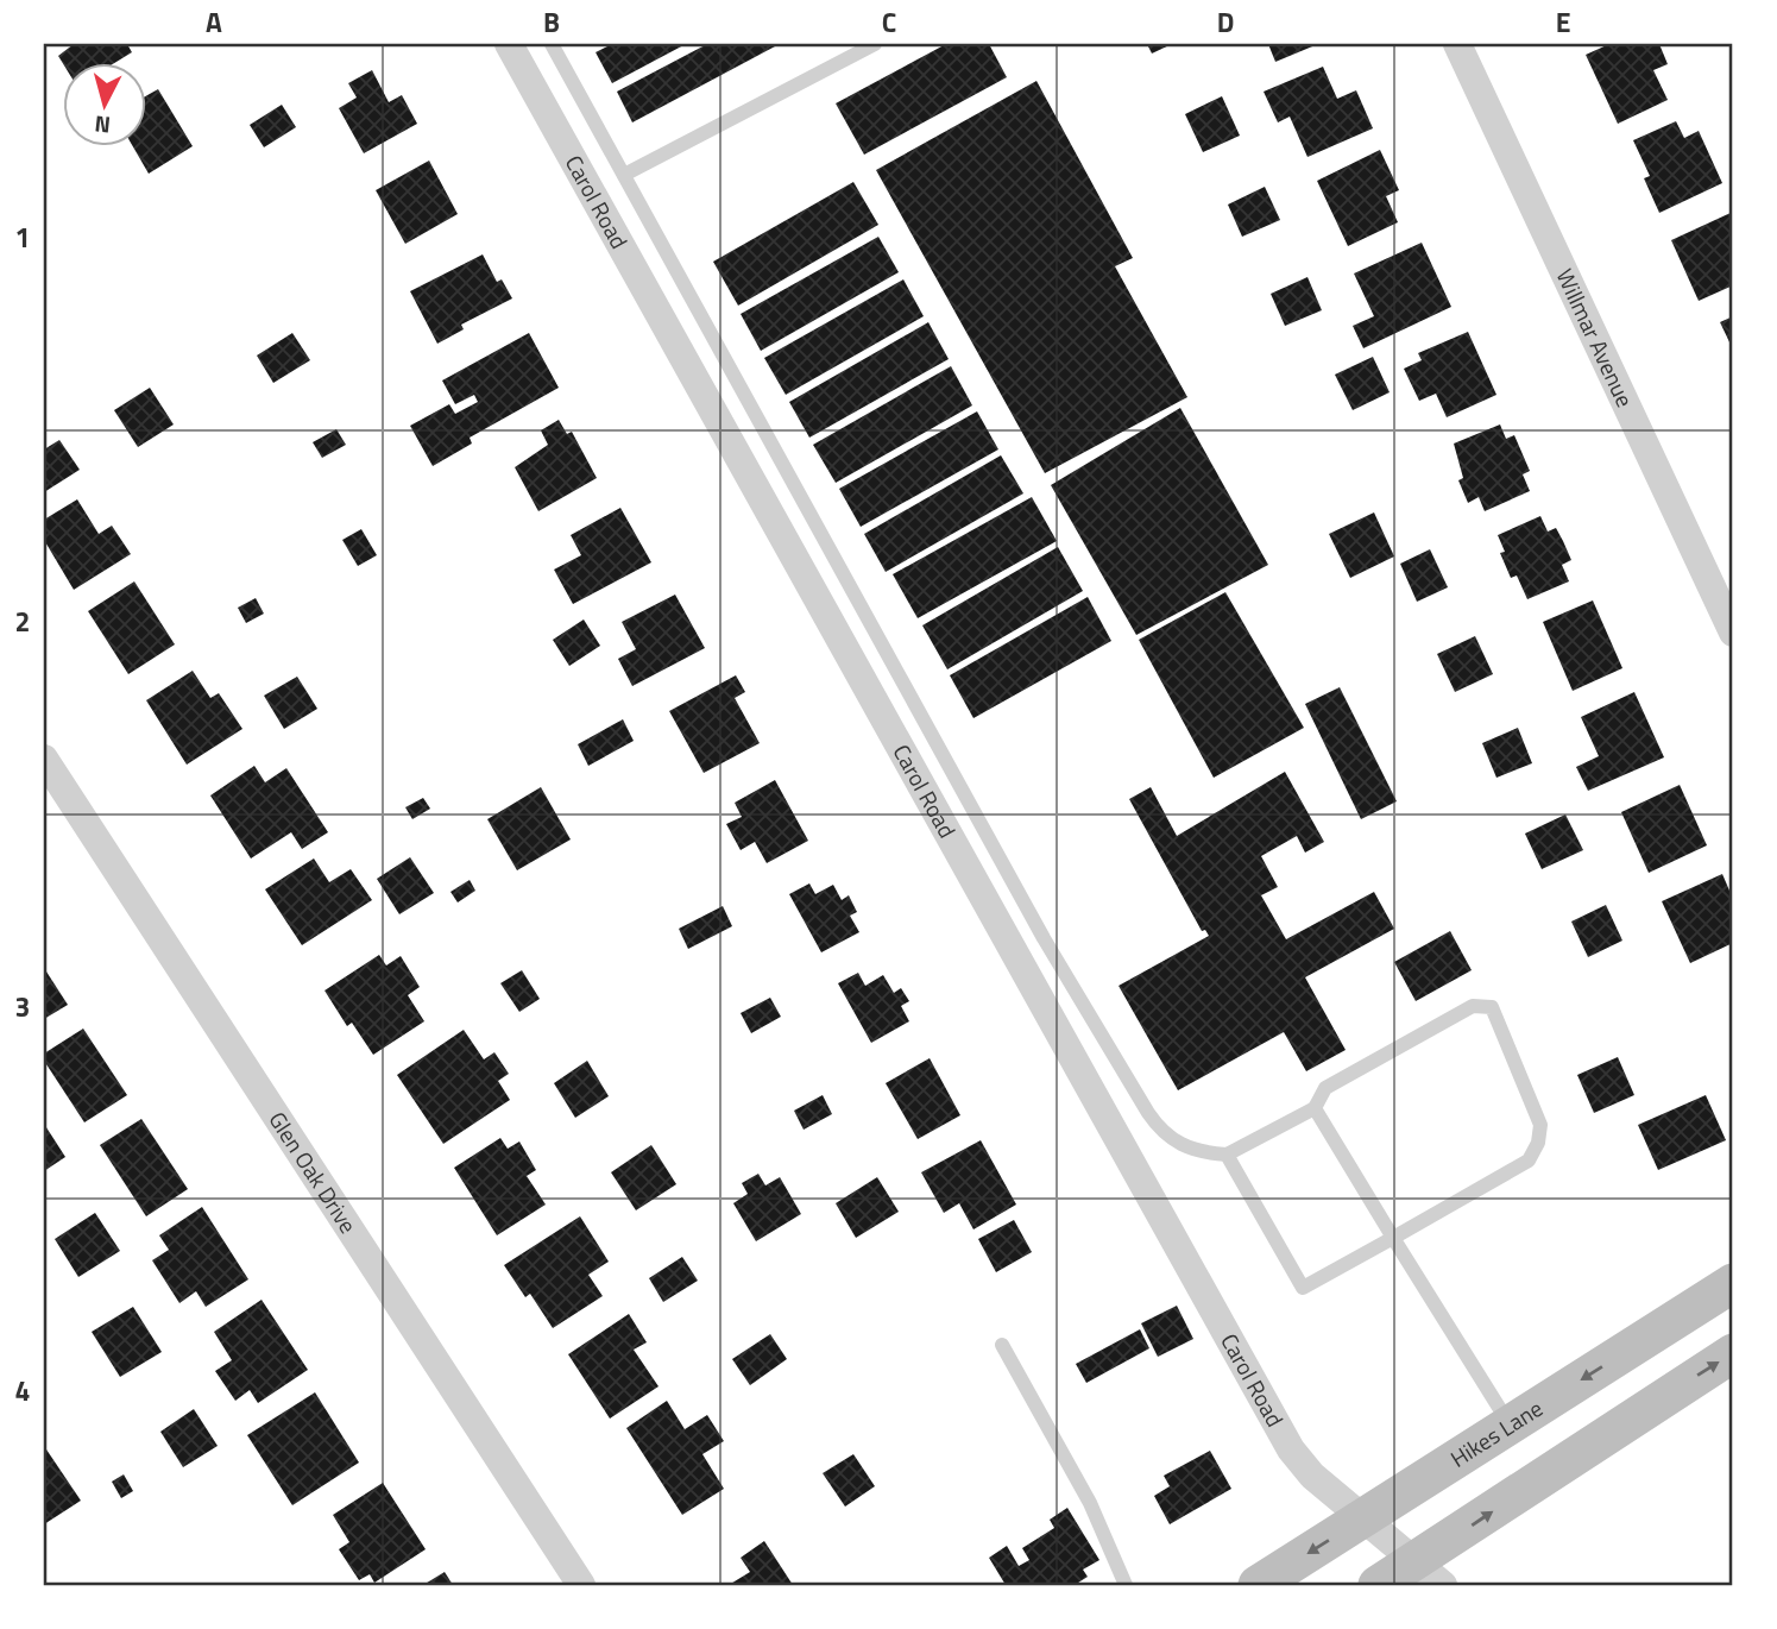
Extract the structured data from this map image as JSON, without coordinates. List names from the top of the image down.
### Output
{
  "streets": {
    "main road": ["Hikes Lane"],
    "street": ["Carol Road", "Willmar Avenue", "Glen Oak Drive"]
  },
  "crossings": [
    ["Carol Road", "Hikes Lane"]
  ],
  "north": "bottom",
  "grid": {
    "columns": [
      "A",
      "B",
      "C",
      "D",
      "E"
    ],
    "rows": [
      "1",
      "2",
      "3",
      "4"
    ]
  }
}
